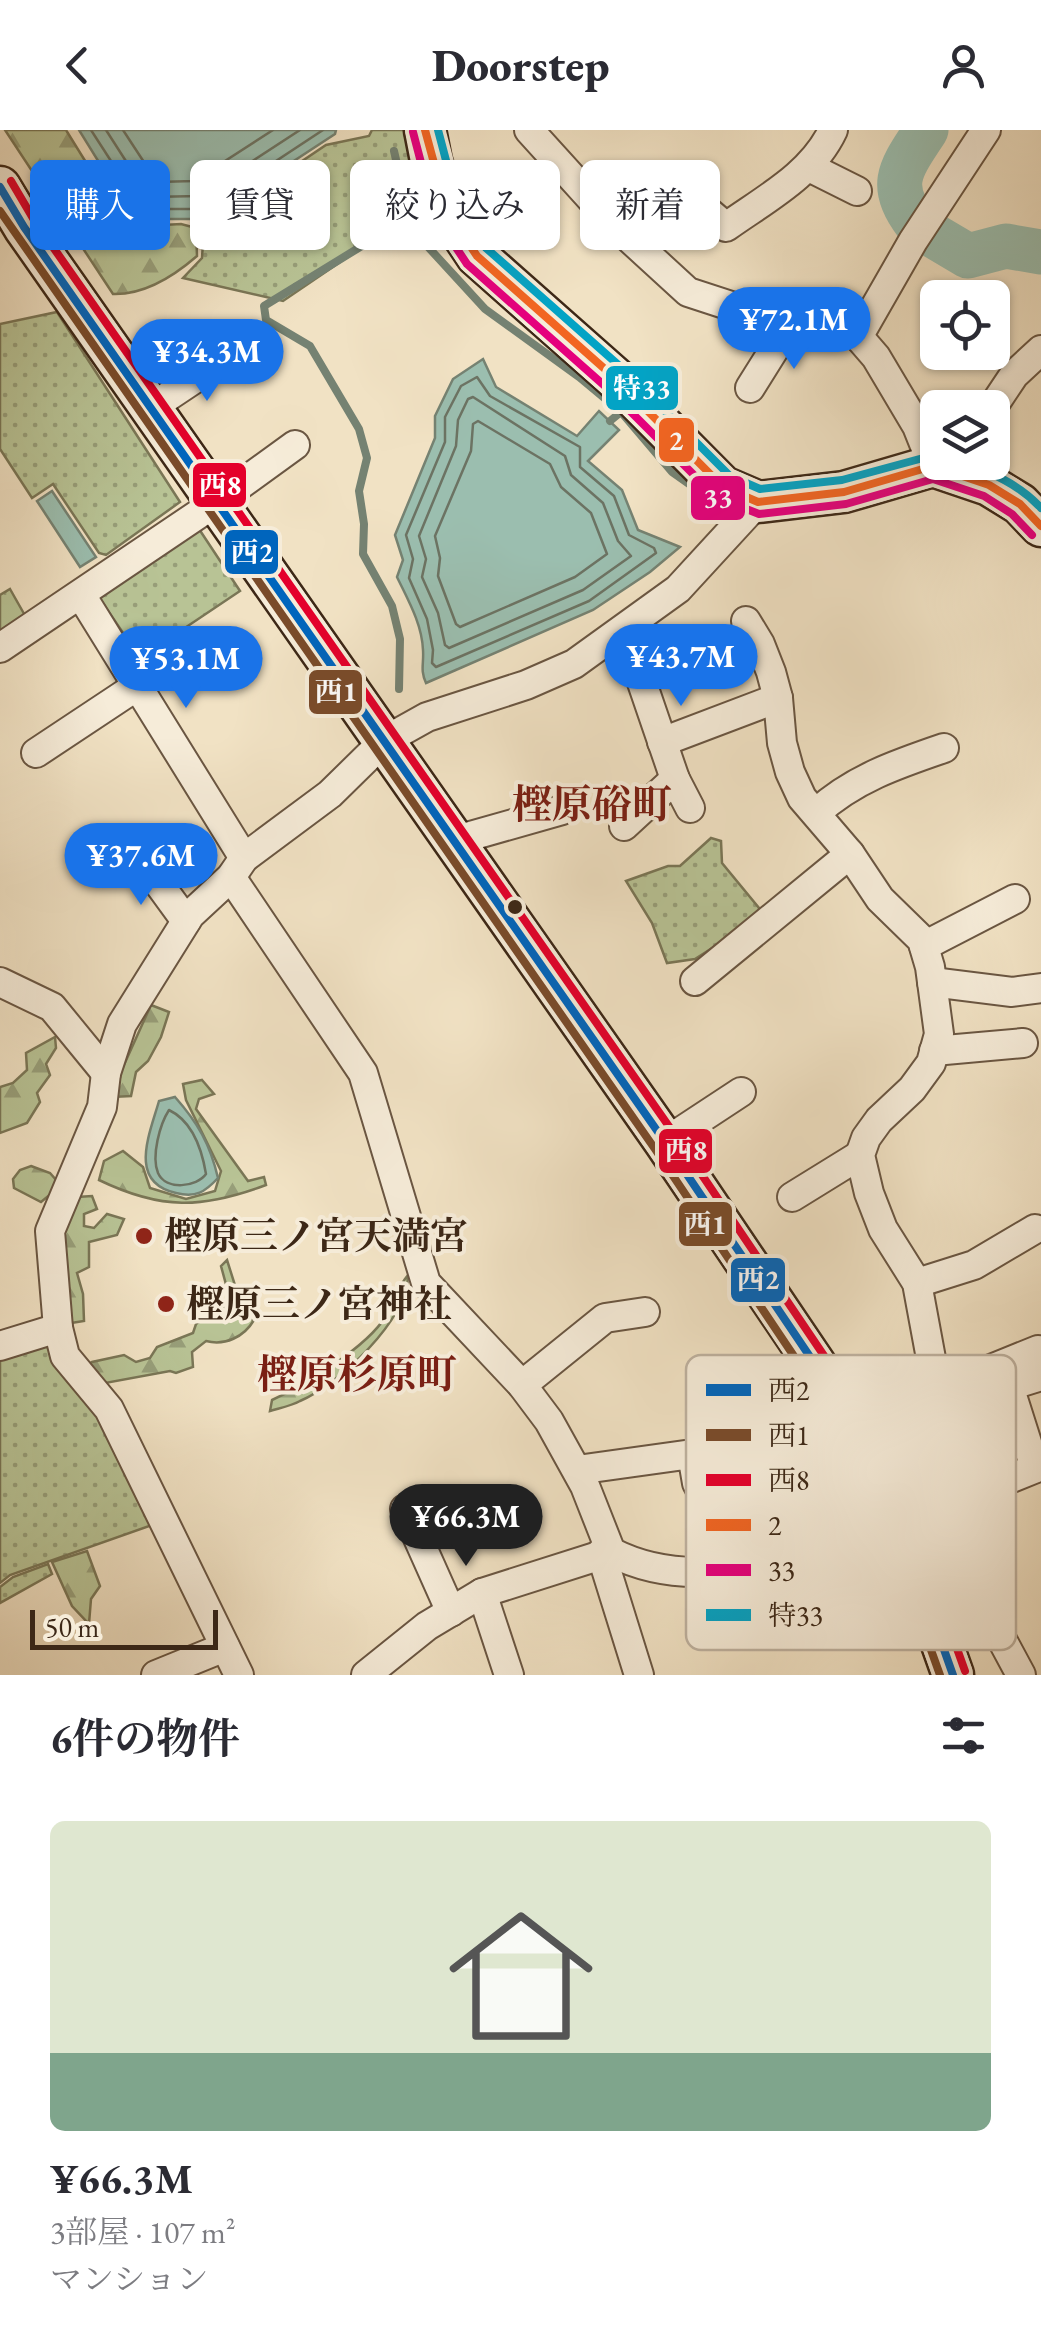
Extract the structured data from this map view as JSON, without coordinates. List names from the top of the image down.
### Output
{
  "districts": ["樫原硲町", "樫原杉原町"],
  "places": ["樫原三ノ宮天満宮", "樫原三ノ宮神社"],
  "lines": [
    "transit line 2",
    "transit line 特33",
    "transit line 33",
    "transit line 西8",
    "transit line 西2",
    "transit line 西1"
  ],
  "legend": [
    "西2",
    "西1",
    "西8",
    "2",
    "33",
    "特33"
  ],
  "scale_bar": "50 m",
  "page": {
    "header": "Doorstep",
    "chip": [
      "購入",
      "賃貸",
      "絞り込み",
      "新着"
    ],
    "price": [
      "¥72.1M",
      "¥34.3M",
      "¥43.7M",
      "¥53.1M",
      "¥37.6M",
      "¥66.3M"
    ],
    "scale": "50 m",
    "heading": "6件の物件",
    "list": [
      {
        "name": "¥66.3M",
        "note": "3部屋 · 107 m² · マンション"
      }
    ]
  }
}
